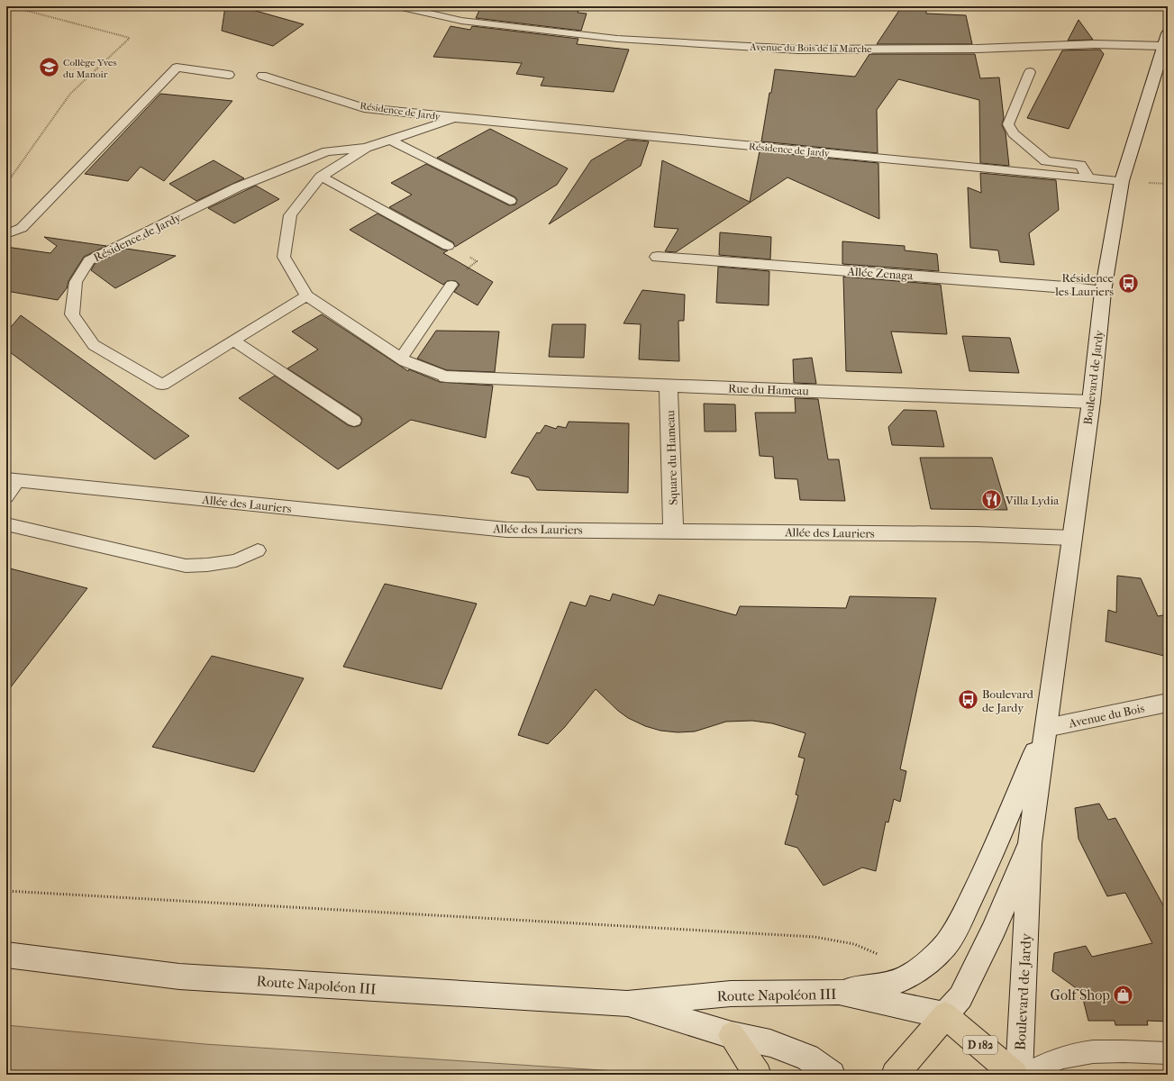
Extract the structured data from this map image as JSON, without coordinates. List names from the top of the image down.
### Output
{
  "streets": {
    "main road": [
      "Allée Zenaga",
      "Boulevard de Jardy",
      "Rue du Hameau",
      "Square du Hameau",
      "Allée des Lauriers",
      "Avenue du Bois",
      "Route Napoléon III",
      "D 182"
    ],
    "lane": ["Avenue du Bois de la Marche", "Résidence de Jardy"]
  },
  "crossings": [
    ["Avenue du Bois de la Marche", "Boulevard de Jardy"],
    ["Résidence de Jardy", "Boulevard de Jardy"],
    ["Résidence de Jardy", "Rue du Hameau"],
    ["Allée Zenaga", "Boulevard de Jardy"],
    ["Boulevard de Jardy", "Rue du Hameau"],
    ["Boulevard de Jardy", "Allée des Lauriers"],
    ["Boulevard de Jardy", "Avenue du Bois"],
    ["Boulevard de Jardy", "Route Napoléon III"],
    ["Rue du Hameau", "Square du Hameau"],
    ["Square du Hameau", "Allée des Lauriers"]
  ],
  "places": {
    "school or university": ["Collège Yves du Manoir"],
    "bus stop": ["Résidence les Lauriers", "Boulevard de Jardy"],
    "restaurant": ["Villa Lydia"],
    "shop": ["Golf Shop"]
  }
}
